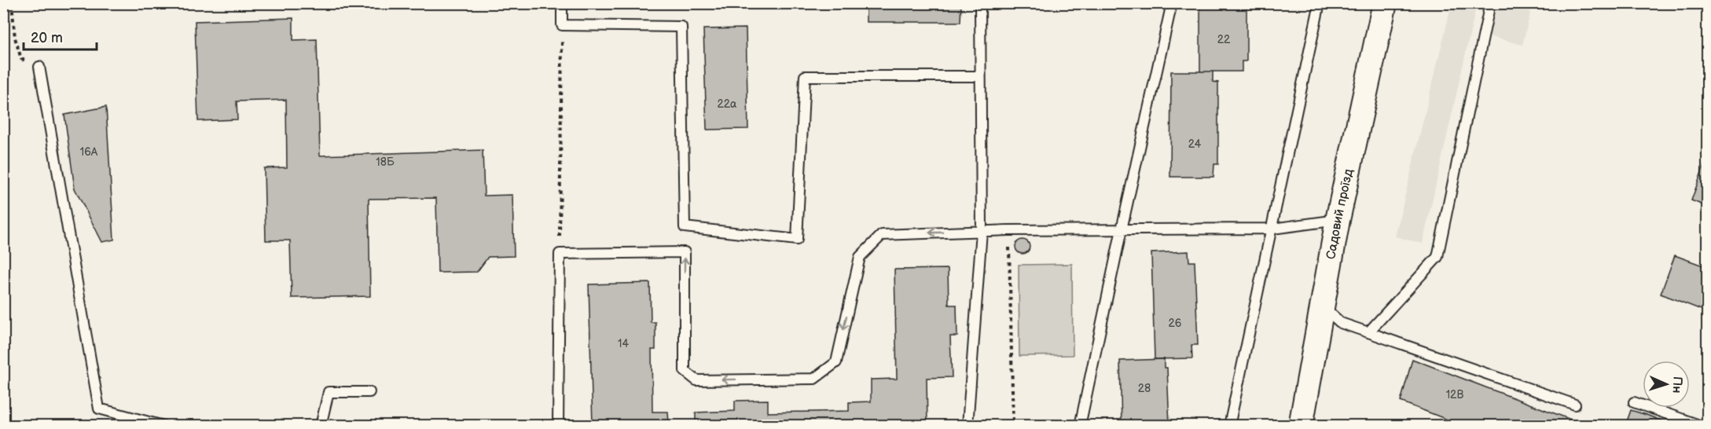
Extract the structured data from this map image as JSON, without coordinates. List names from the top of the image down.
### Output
{
  "streets": {
    "street": ["Садовий проїзд"]
  },
  "house_numbers": [
    "22",
    "22а",
    "24",
    "16А",
    "18Б",
    "26",
    "14",
    "28",
    "12В"
  ],
  "scale_bar": "20 m",
  "north": "right"
}
